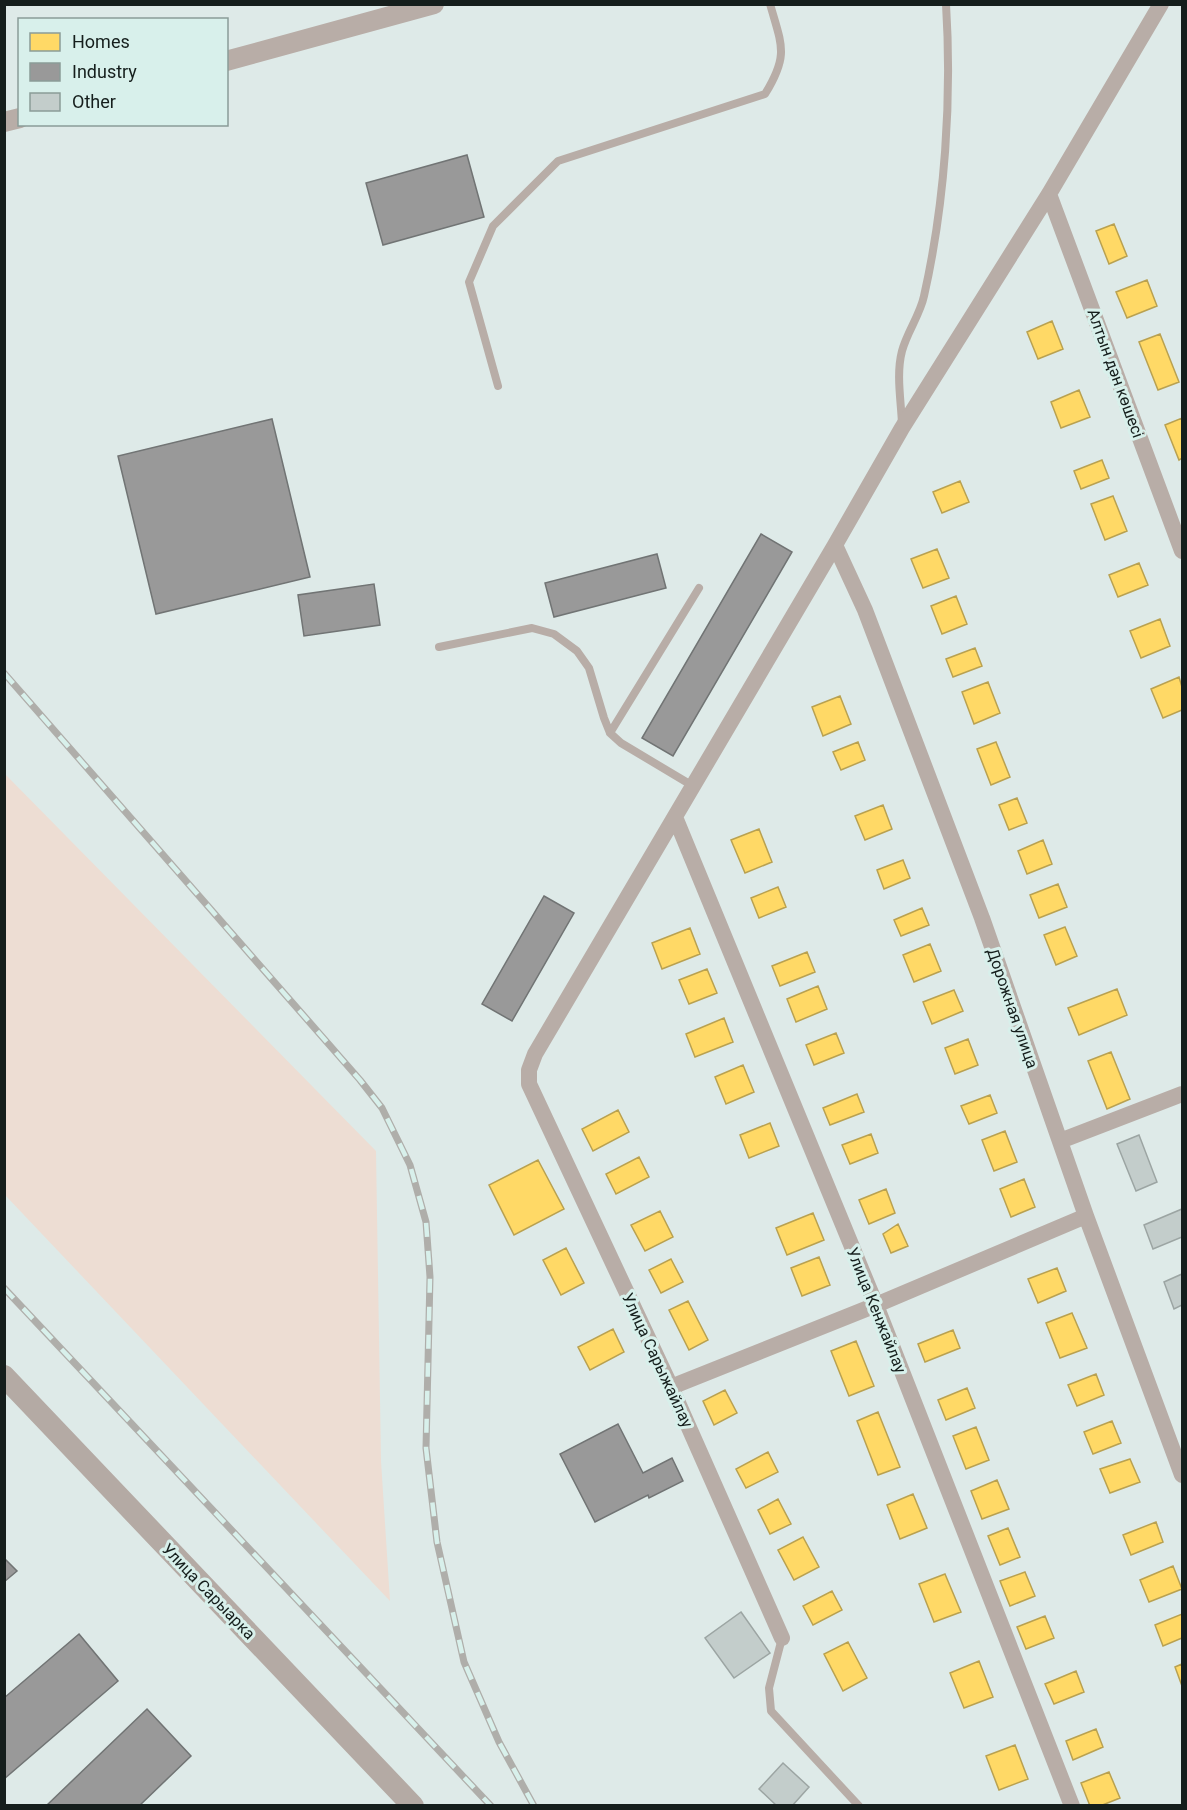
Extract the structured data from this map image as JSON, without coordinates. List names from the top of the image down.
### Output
{
  "streets": {
    "main road": ["Улица Сарыарка"],
    "street": [
      "Алтын дән көшесі",
      "Дорожная улица",
      "Улица Кенжайлау",
      "Улица Сарыжайлау"
    ]
  },
  "crossings": [
    ["Улица Кенжайлау", "Улица Сарыжайлау"]
  ],
  "legend": ["Homes", "Industry", "Other"]
}
